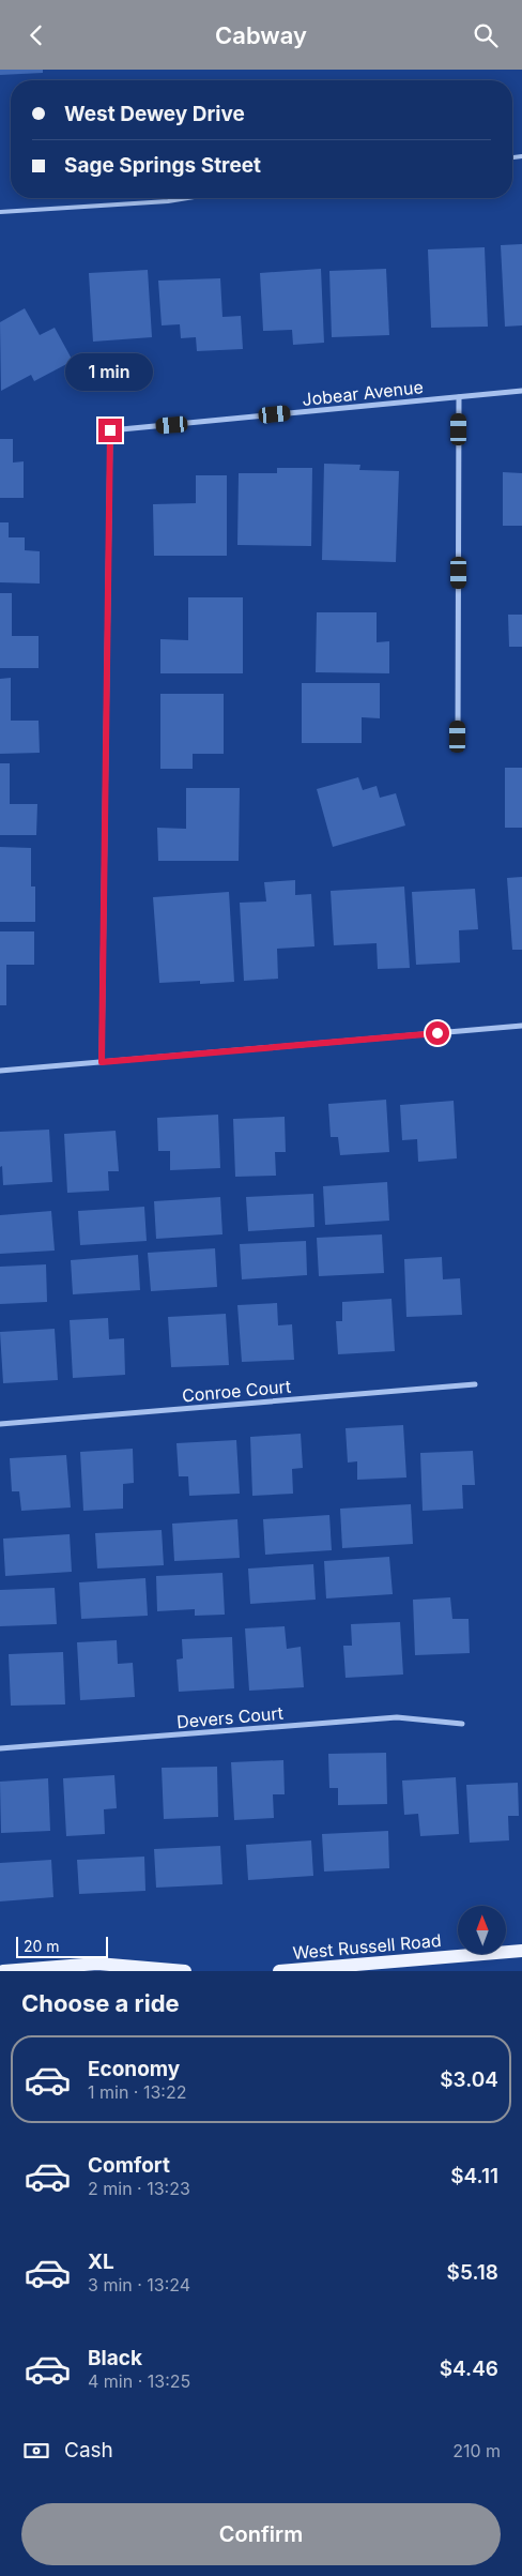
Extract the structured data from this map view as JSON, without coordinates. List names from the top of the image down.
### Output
{
  "streets": {
    "main road": ["West Russell Road"],
    "street": ["Jobear Avenue", "Conroe Court", "Devers Court"]
  },
  "scale_bar": "20 m",
  "north": "top",
  "page": {
    "header": "Cabway",
    "banner": ["West Dewey Drive", "Sage Springs Street"],
    "bubble": "1 min",
    "scale": "20 m",
    "heading": "Choose a ride",
    "list": [
      {
        "name": "Economy",
        "note": "1 min · 13:22",
        "value": "$3.04"
      },
      {
        "name": "Comfort",
        "note": "2 min · 13:23",
        "value": "$4.11"
      },
      {
        "name": "XL",
        "note": "3 min · 13:24",
        "value": "$5.18"
      },
      {
        "name": "Black",
        "note": "4 min · 13:25",
        "value": "$4.46"
      }
    ],
    "pay": ["Cash", "210 m"],
    "buttons": "Confirm"
  }
}
